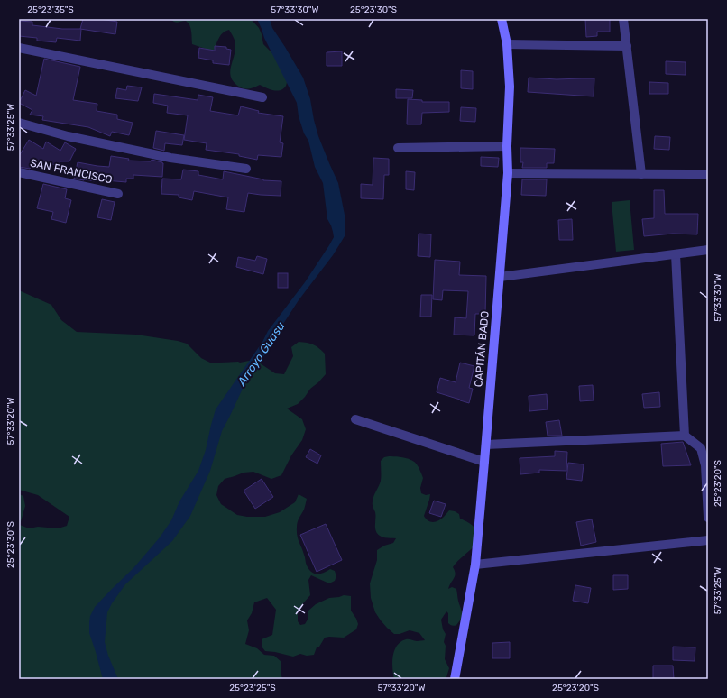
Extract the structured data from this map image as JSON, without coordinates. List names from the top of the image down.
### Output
{
  "streets": {
    "street": ["SAN FRANCISCO", "CAPITÁN BADO"]
  },
  "water": ["Arroyo Guasu"],
  "coordinates": [
    "25°23'35\"S",
    "57°33'30\"W",
    "25°23'30\"S",
    "57°33'25\"W",
    "57°33'20\"W",
    "25°23'20\"S",
    "25°23'25\"S"
  ]
}
